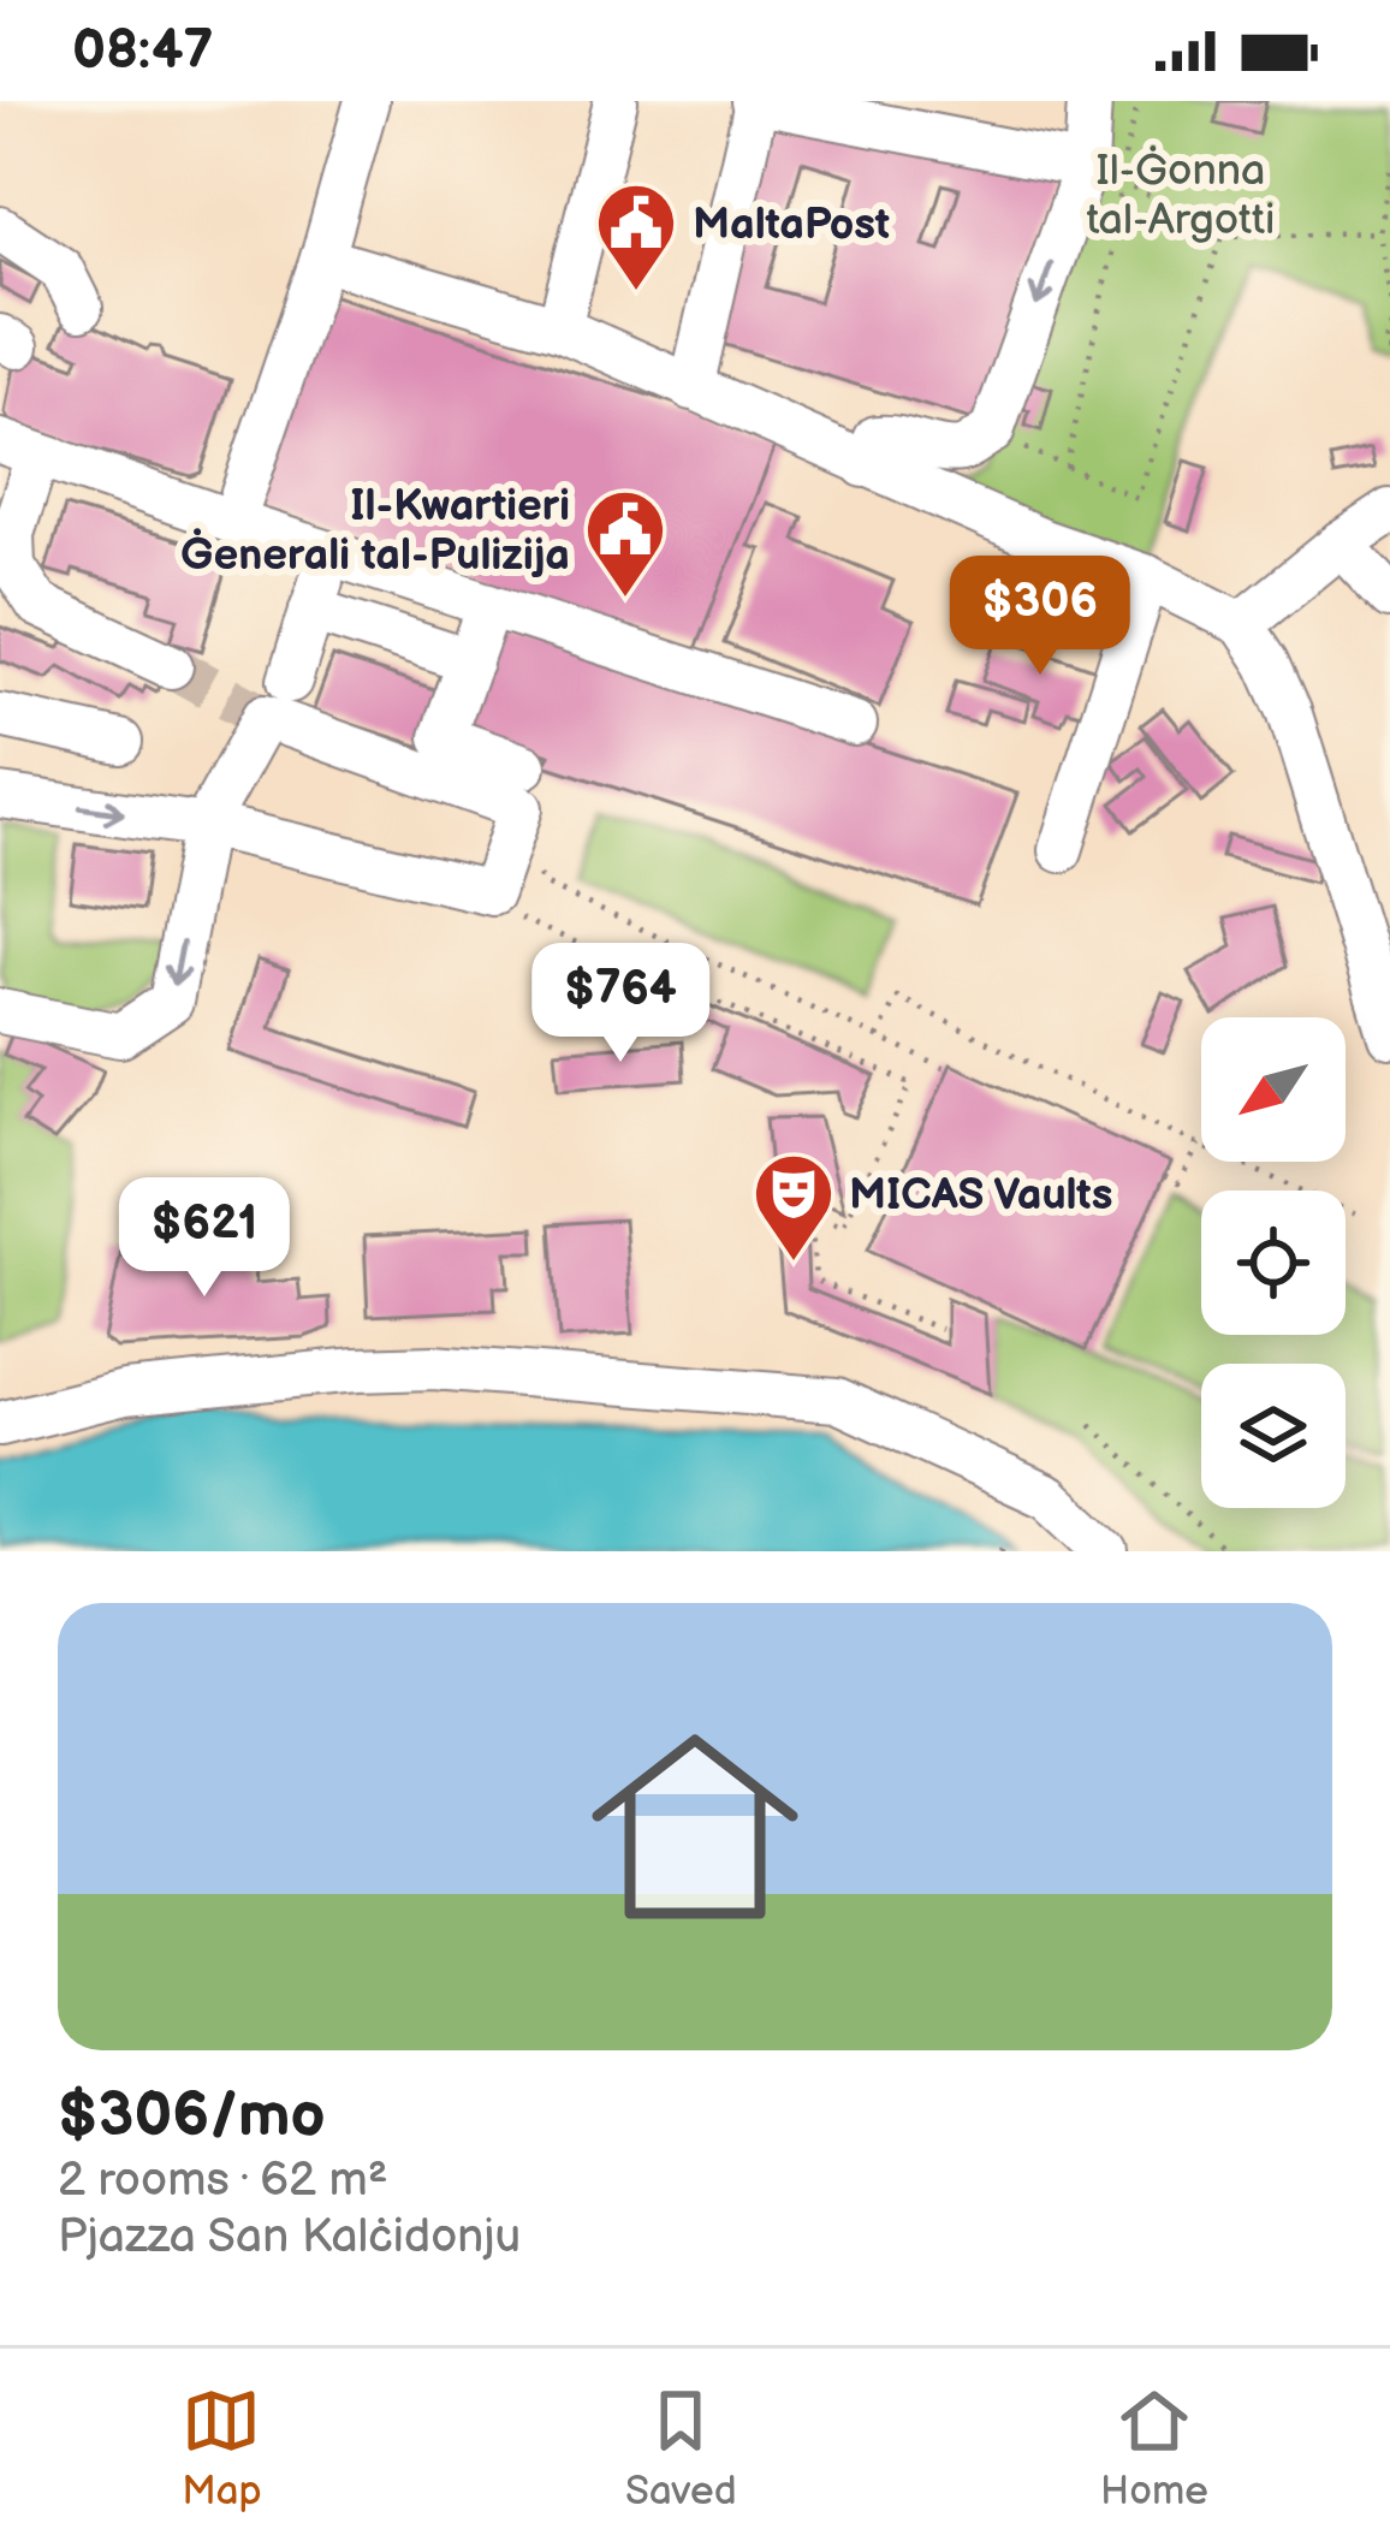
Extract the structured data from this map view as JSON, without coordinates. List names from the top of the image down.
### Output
{
  "parks": ["Il-Ġonna tal-Argotti"],
  "places": {
    "public building": ["MaltaPost", "Il-Kwartieri Ġenerali tal-Pulizija"],
    "theatre": ["MICAS Vaults"]
  },
  "north": "bottom left",
  "page": {
    "status": "08:47",
    "price": ["$306", "$764", "$621"],
    "list": [
      {
        "name": "$306/mo",
        "note": "2 rooms · 62 m² · Pjazza San Kalċidonju"
      }
    ],
    "tabs": ["Map", "Saved", "Home"]
  }
}
